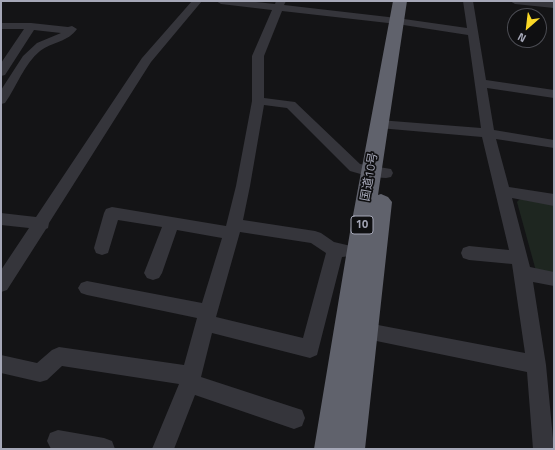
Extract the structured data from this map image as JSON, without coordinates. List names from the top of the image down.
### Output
{
  "streets": {
    "highway": ["国道10号", "10"]
  },
  "north": "bottom left"
}
